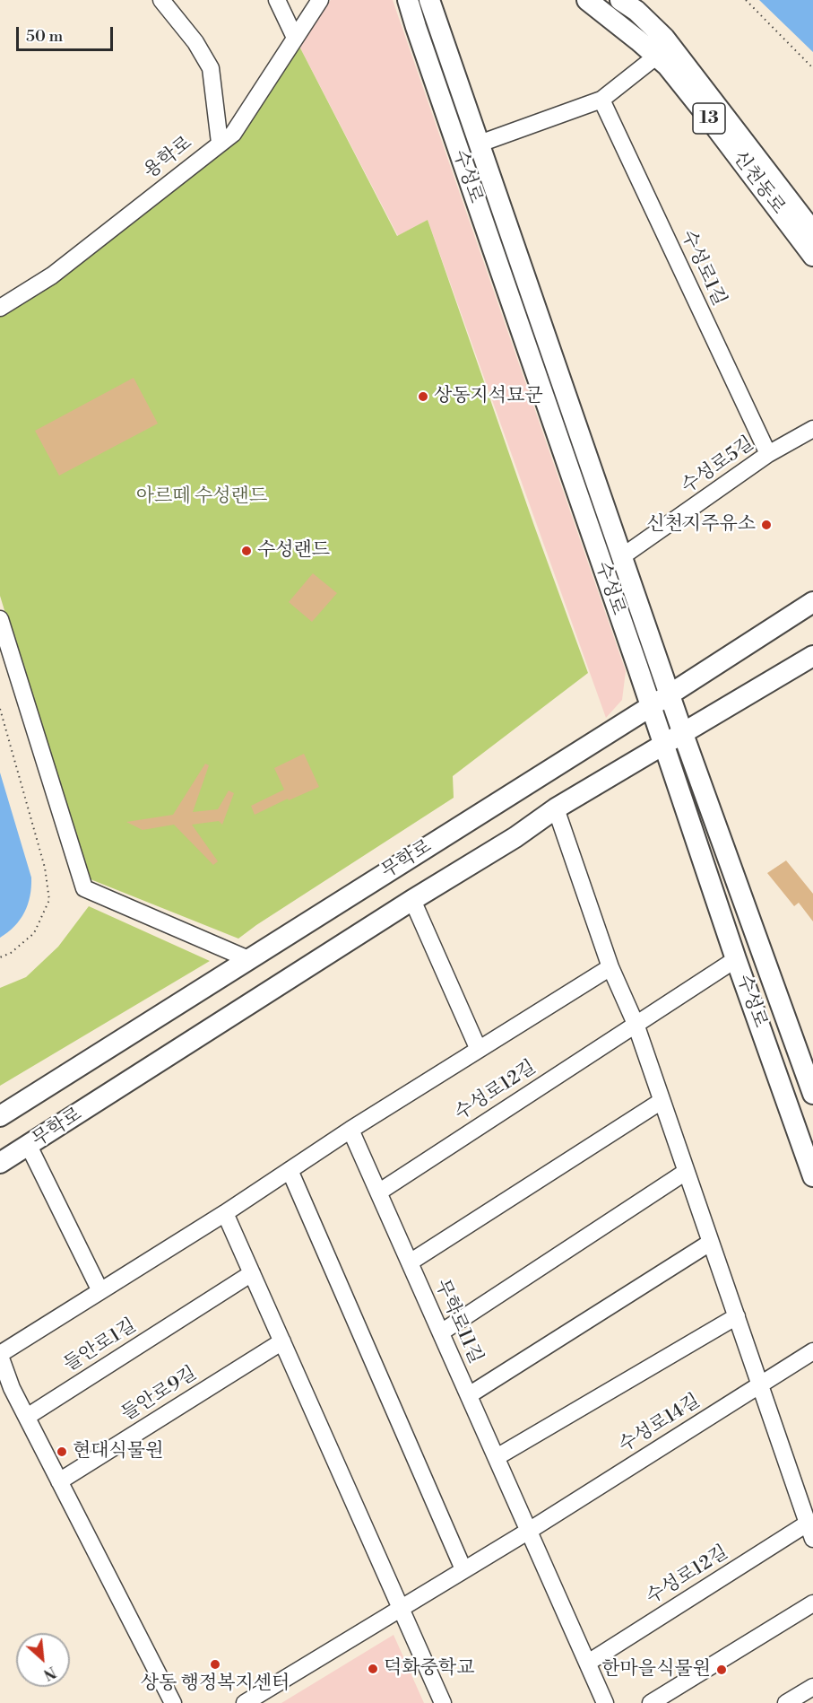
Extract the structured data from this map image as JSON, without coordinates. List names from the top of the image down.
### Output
{
  "streets": {
    "main road": [
      "13",
      "수성로",
      "신천동로",
      "무학로"
    ],
    "street": [
      "용학로",
      "수성로1길",
      "수성로5길",
      "수성로12길",
      "무학로11길",
      "들안로1길",
      "들안로9길",
      "수성로14길"
    ]
  },
  "crossings": [
    ["수성로", "수성로5길"],
    ["수성로", "무학로"],
    ["수성로", "수성로12길"],
    ["수성로1길", "수성로5길"],
    ["수성로12길", "무학로11길"],
    ["수성로12길", "수성로14길"],
    ["무학로11길", "수성로14길"]
  ],
  "parks": ["아르떼 수성랜드"],
  "places": [
    "상동지석묘군",
    "신천지주유소",
    "수성랜드",
    "현대식물원",
    "상동 행정복지센터",
    "덕화중학교",
    "한마을식물원"
  ],
  "scale_bar": "50 m",
  "north": "bottom right"
}
